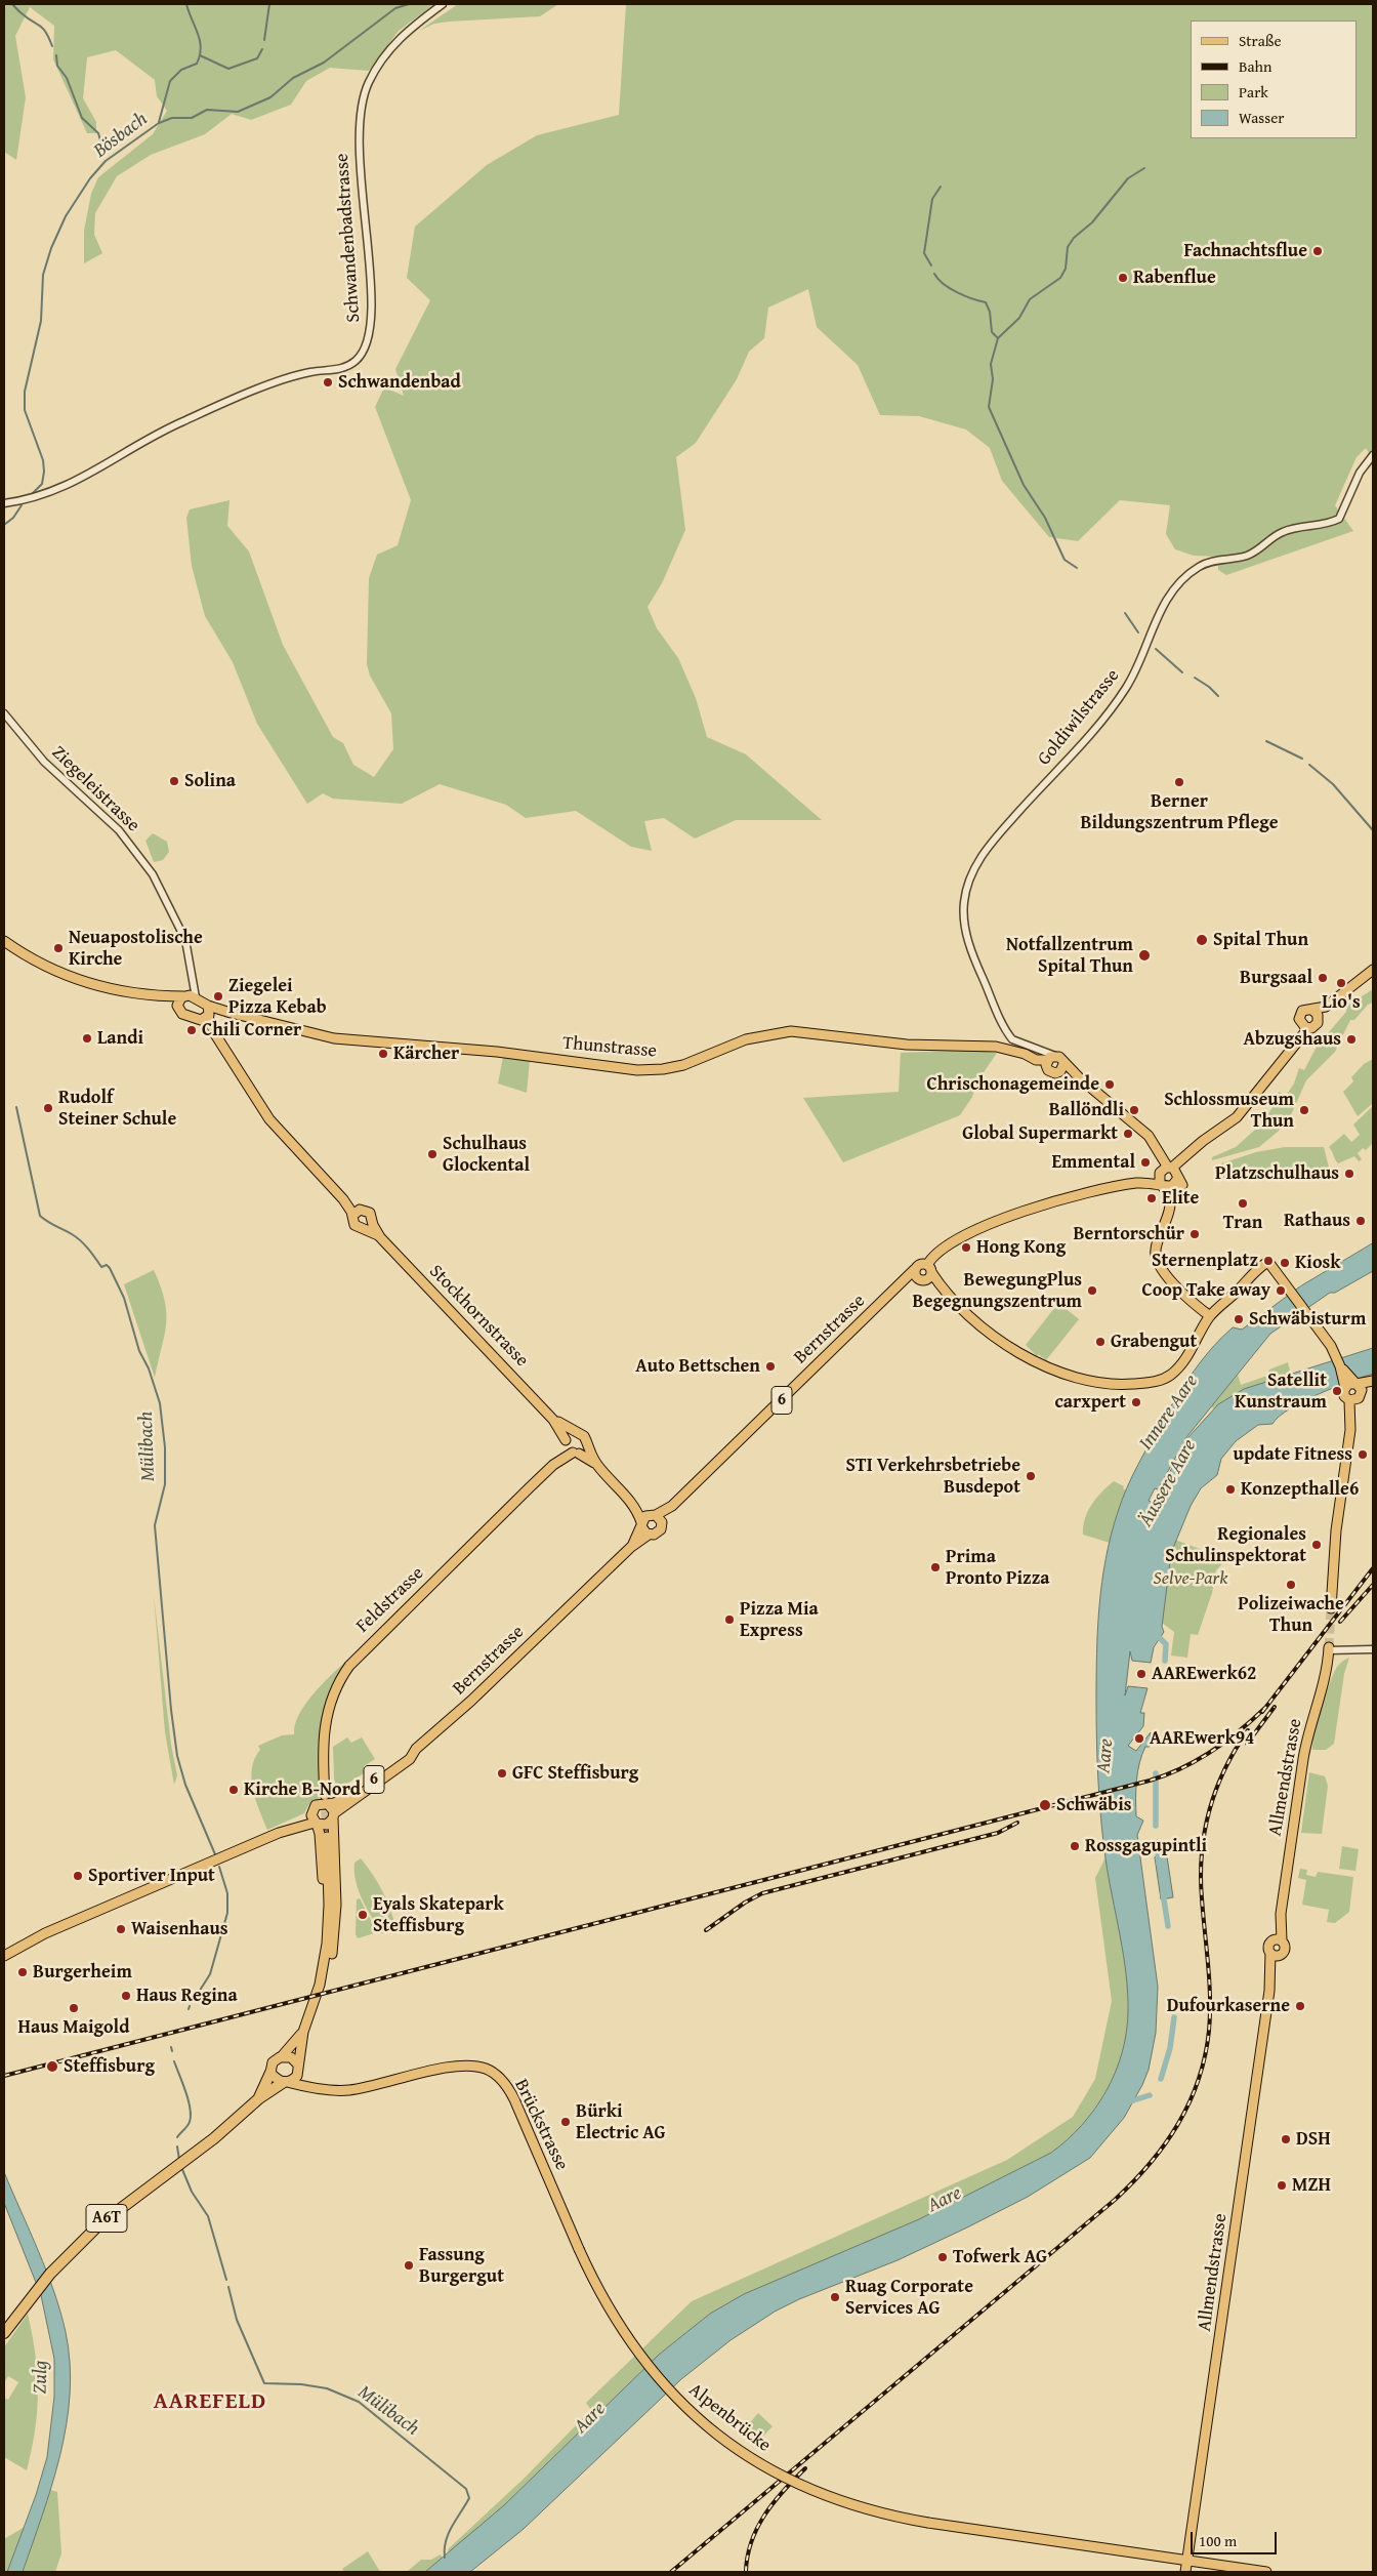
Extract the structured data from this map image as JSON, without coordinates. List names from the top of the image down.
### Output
{
  "streets": {
    "highway": ["A6T"],
    "main road": [
      "Thunstrasse",
      "Stockhornstrasse",
      "Bernstrasse",
      "6",
      "Feldstrasse",
      "Allmendstrasse",
      "Brückstrasse",
      "Alpenbrücke"
    ],
    "street": ["Schwandenbadstrasse", "Goldiwilstrasse", "Ziegeleistrasse"]
  },
  "crossings": [
    ["Goldiwilstrasse", "Thunstrasse"],
    ["Stockhornstrasse", "Feldstrasse"],
    ["Bernstrasse", "6"],
    ["Allmendstrasse", "Alpenbrücke"],
    ["Brückstrasse", "A6T"],
    ["Brückstrasse", "Alpenbrücke"]
  ],
  "districts": ["AAREFELD"],
  "water": [
    "Bösbach",
    "Innere Aare",
    "Mülibach",
    "Äussere Aare",
    "Aare",
    "Zulg"
  ],
  "parks": ["Selve-Park"],
  "places": [
    "Fachnachtsflue",
    "Rabenflue",
    "Schwandenbad",
    "Solina",
    "Berner Bildungszentrum Pflege",
    "Spital Thun",
    "Neuapostolische Kirche",
    "Notfallzentrum Spital Thun",
    "Burgsaal",
    "Lio's",
    "Ziegelei Pizza Kebab",
    "Chili Corner",
    "Landi",
    "Abzugshaus",
    "Kärcher",
    "Chrischonagemeinde",
    "Rudolf Steiner Schule",
    "Ballöndli",
    "Schlossmuseum Thun",
    "Global Supermarkt",
    "Schulhaus Glockental",
    "Emmental",
    "Platzschulhaus",
    "Elite",
    "Tran",
    "Rathaus",
    "Berntorschür",
    "Hong Kong",
    "Sternenplatz",
    "Kiosk",
    "BewegungPlus Begegnungszentrum",
    "Coop Take away",
    "Schwäbisturm",
    "Grabengut",
    "Auto Bettschen",
    "Satellit Kunstraum",
    "carxpert",
    "update Fitness",
    "STI Verkehrsbetriebe Busdepot",
    "Konzepthalle6",
    "Regionales Schulinspektorat",
    "Prima Pronto Pizza",
    "Polizeiwache Thun",
    "Pizza Mia Express",
    "AAREwerk62",
    "AAREwerk94",
    "GFC Steffisburg",
    "Kirche B-Nord",
    "Schwäbis",
    "Rossgagupintli",
    "Sportiver Input",
    "Eyals Skatepark Steffisburg",
    "Waisenhaus",
    "Burgerheim",
    "Haus Regina",
    "Dufourkaserne",
    "Haus Maigold",
    "Steffisburg",
    "Bürki Electric AG",
    "DSH",
    "MZH",
    "Tofwerk AG",
    "Fassung Burgergut",
    "Ruag Corporate Services AG"
  ],
  "legend": [
    "Straße",
    "Bahn",
    "Park",
    "Wasser"
  ],
  "scale_bar": "100 m"
}
